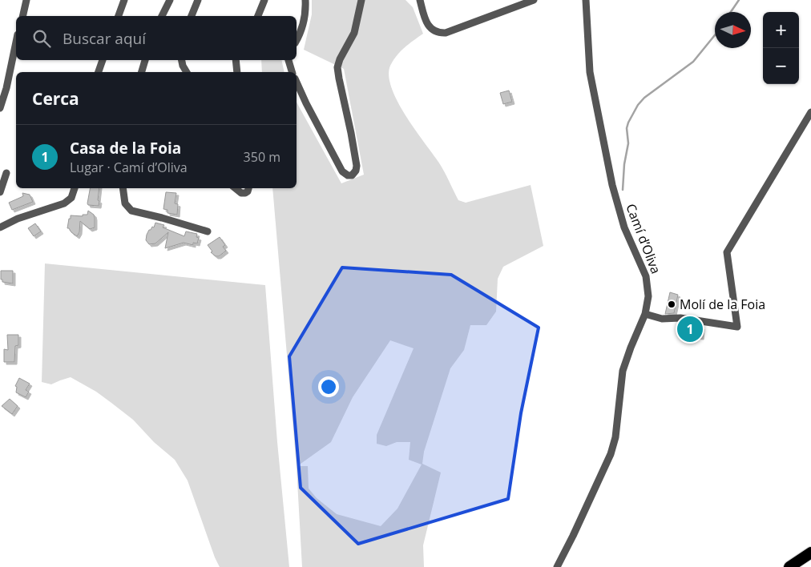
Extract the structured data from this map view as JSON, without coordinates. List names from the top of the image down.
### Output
{
  "streets": {
    "street": ["Camí d’Oliva"]
  },
  "places": ["Molí de la Foia"],
  "north": "right",
  "page": {
    "map_buttons": ["+", "−"],
    "search": "Buscar aquí",
    "heading": "Cerca",
    "list": [
      {
        "mark": "1",
        "name": "Casa de la Foia",
        "note": "Lugar · Camí d’Oliva",
        "value": "350 m"
      }
    ],
    "pins": "1"
  }
}
